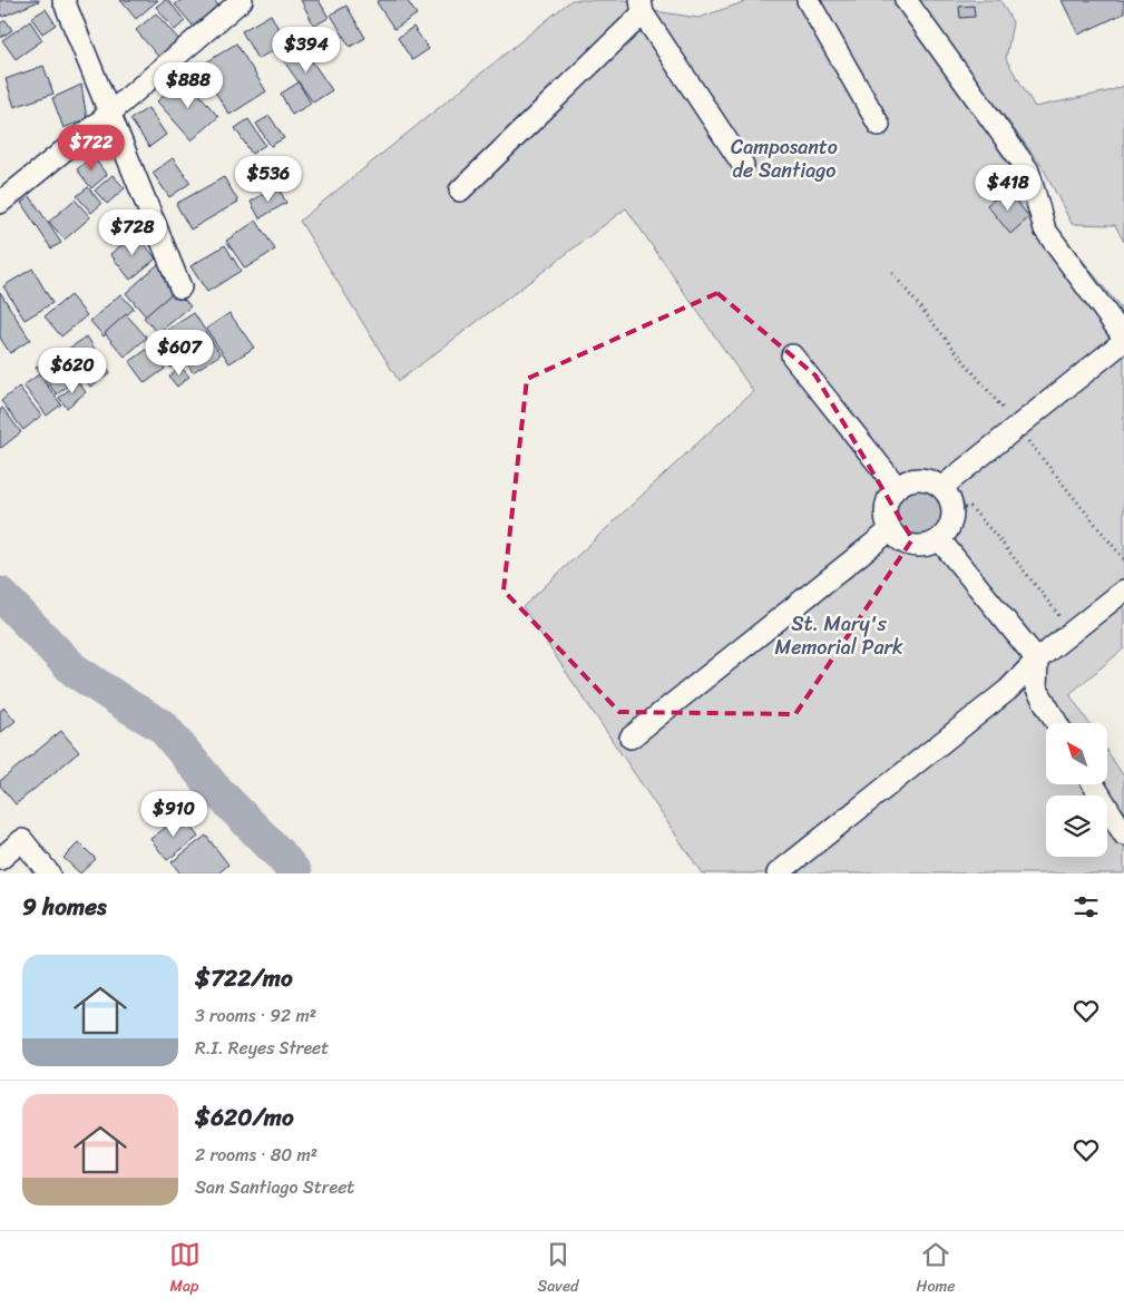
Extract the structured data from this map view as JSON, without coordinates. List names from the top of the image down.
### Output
{
  "parks": ["Camposanto de Santiago", "St. Mary's Memorial Park"],
  "north": "top left",
  "page": {
    "price": [
      "$394",
      "$888",
      "$722",
      "$536",
      "$418",
      "$728",
      "$607",
      "$620",
      "$910"
    ],
    "heading": "9 homes",
    "list": [
      {
        "name": "$722/mo",
        "note": "3 rooms · 92 m² · R.I. Reyes Street"
      },
      {
        "name": "$620/mo",
        "note": "2 rooms · 80 m² · San Santiago Street"
      }
    ],
    "tabs": ["Map", "Saved", "Home"]
  }
}
